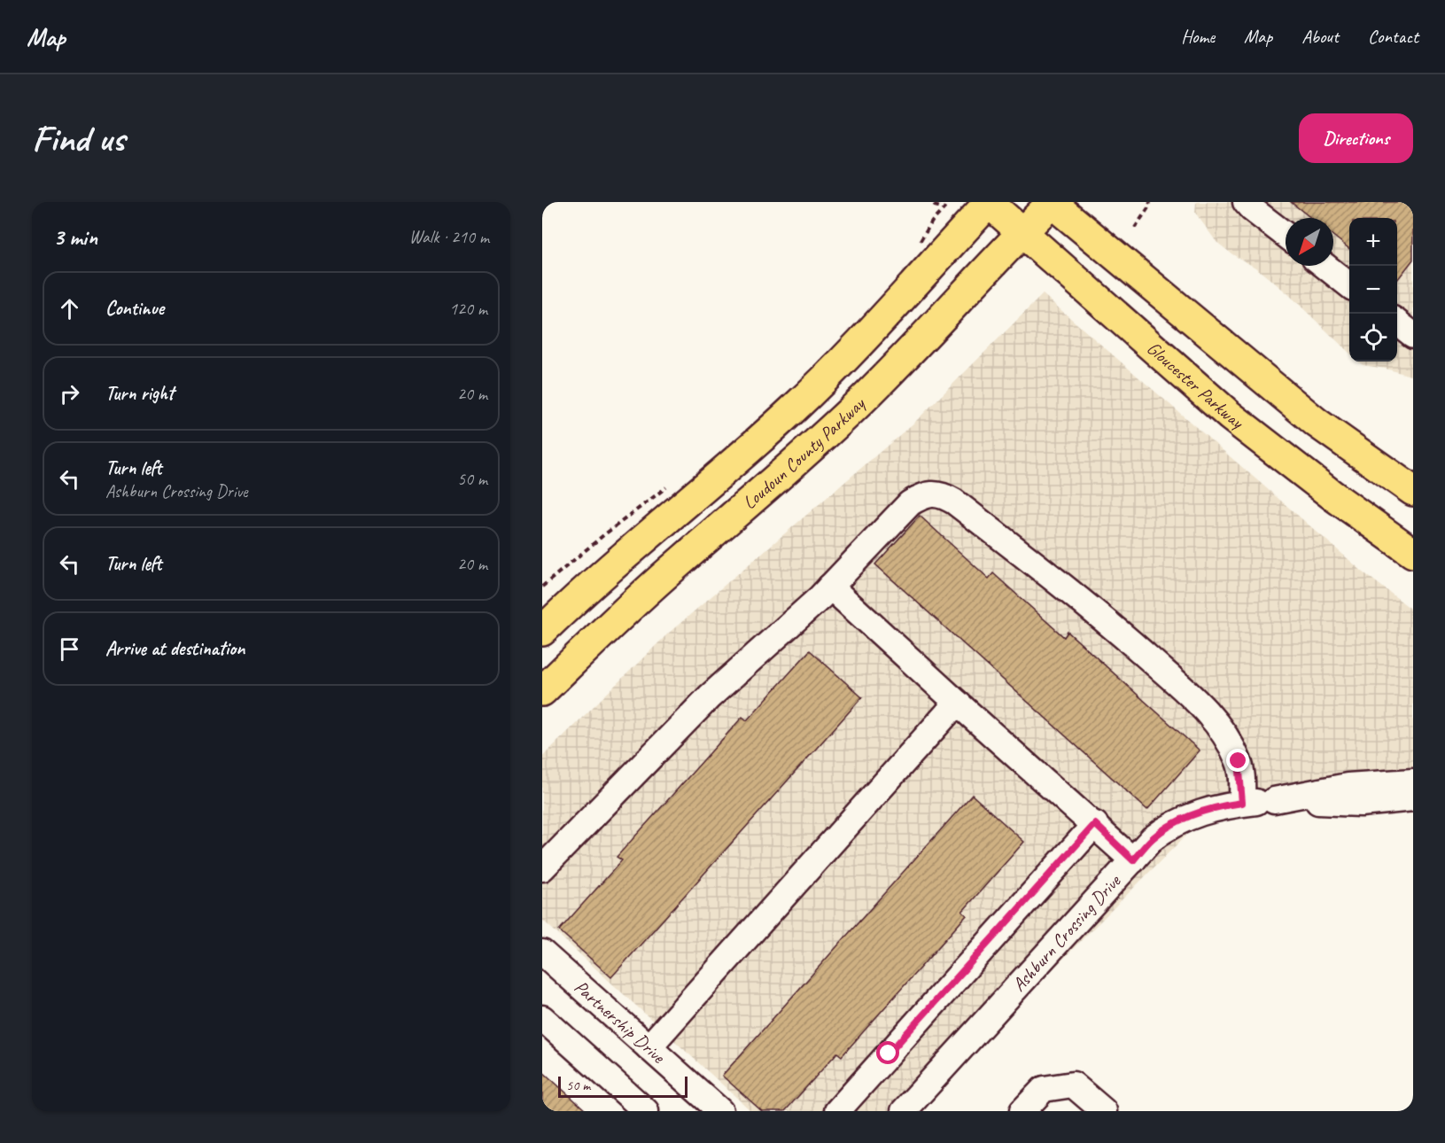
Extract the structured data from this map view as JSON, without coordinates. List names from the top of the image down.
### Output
{
  "streets": {
    "main road": ["Gloucester Parkway", "Loudoun County Parkway"],
    "street": ["Ashburn Crossing Drive", "Partnership Drive"]
  },
  "crossings": [
    ["Gloucester Parkway", "Loudoun County Parkway"]
  ],
  "scale_bar": "50 m",
  "north": "bottom left",
  "page": {
    "header": "Map",
    "nav": [
      "Home",
      "Map",
      "About",
      "Contact"
    ],
    "buttons": "Directions",
    "title": "Find us",
    "heading": ["3 min", "Walk · 210 m"],
    "map_buttons": ["+", "−"],
    "list": [
      ["Continue", "120 m"],
      ["Turn right", "20 m"],
      ["Turn left", "Ashburn Crossing Drive", "50 m"],
      ["Turn left", "20 m"],
      "Arrive at destination"
    ],
    "scale": "50 m"
  }
}
